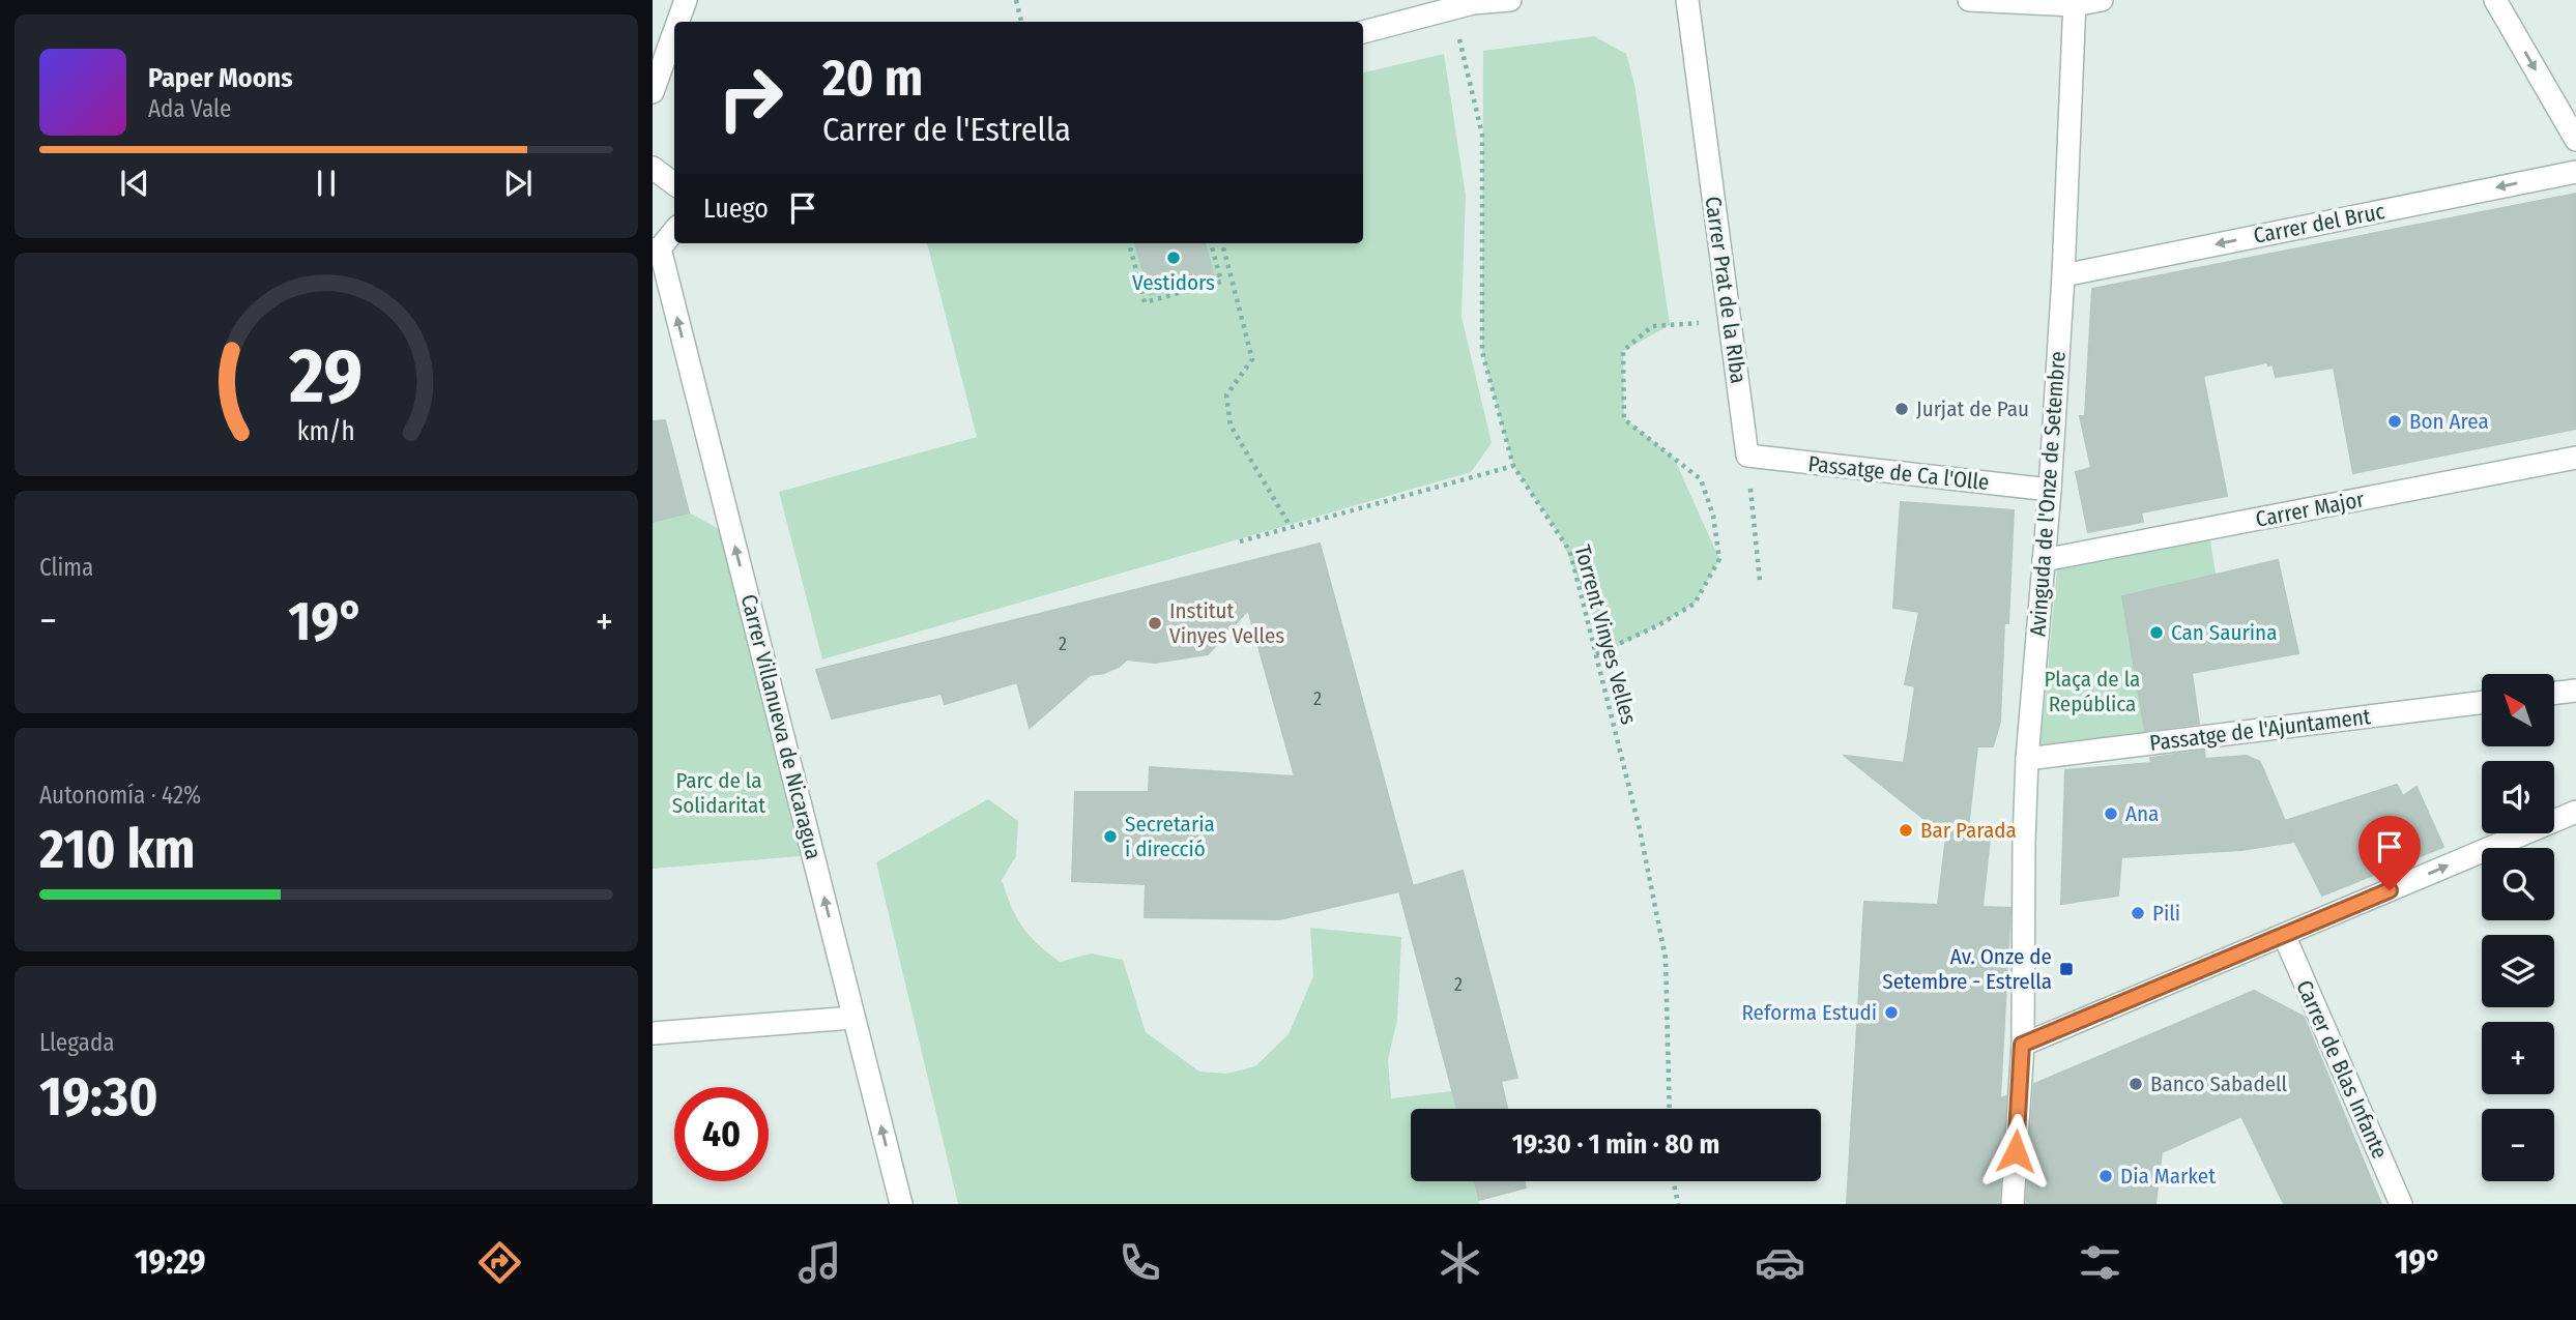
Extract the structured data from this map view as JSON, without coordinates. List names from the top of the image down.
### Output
{
  "streets": {
    "street": [
      "Carrer del Bruc",
      "Carrer Prat de la RIba",
      "Passatge de Ca l'Olle",
      "Avinguda de l'Onze de Setembre",
      "Carrer Major",
      "Carrer Villanueva de Nicaragua",
      "Passatge de l'Ajuntament",
      "Carrer de Blas Infante"
    ],
    "path": ["Torrent Vinyes Velles"]
  },
  "crossings": [
    ["Carrer del Bruc", "Avinguda de l'Onze de Setembre"],
    ["Carrer Prat de la RIba", "Passatge de Ca l'Olle"],
    ["Passatge de Ca l'Olle", "Avinguda de l'Onze de Setembre"],
    ["Avinguda de l'Onze de Setembre", "Carrer Major"],
    ["Avinguda de l'Onze de Setembre", "Passatge de l'Ajuntament"]
  ],
  "one_way": ["Carrer del Bruc", "Carrer Villanueva de Nicaragua"],
  "parks": ["Plaça de la República", "Parc de la Solidaritat"],
  "places": {
    "other": [
      "Vestidors",
      "Jurjat de Pau",
      "Bon Area",
      "Institut Vinyes Velles",
      "Can Saurina",
      "Ana",
      "Bar Parada",
      "Secretaria i direcció",
      "Pili",
      "Reforma Estudi",
      "Banco Sabadell",
      "Dia Market"
    ],
    "transit": ["Av. Onze de Setembre - Estrella"]
  },
  "house_numbers": ["2", "2", "2"],
  "north": "top left",
  "page": {
    "turn": ["20 m", "Carrer de l'Estrella"],
    "song": ["Paper Moons", "Ada Vale"],
    "then": "Luego",
    "tile": [
      "Clima",
      ["Autonomía · 42%", "210 km"],
      ["Llegada", "19:30"]
    ],
    "heat": ["−", "19°", "+"],
    "map_buttons": ["+", "−"],
    "limit": "40",
    "trip": "19:30 · 1 min · 80 m",
    "tabs": ["19:29", "19°"],
    "gauge": ["29", "km/h"]
  }
}
